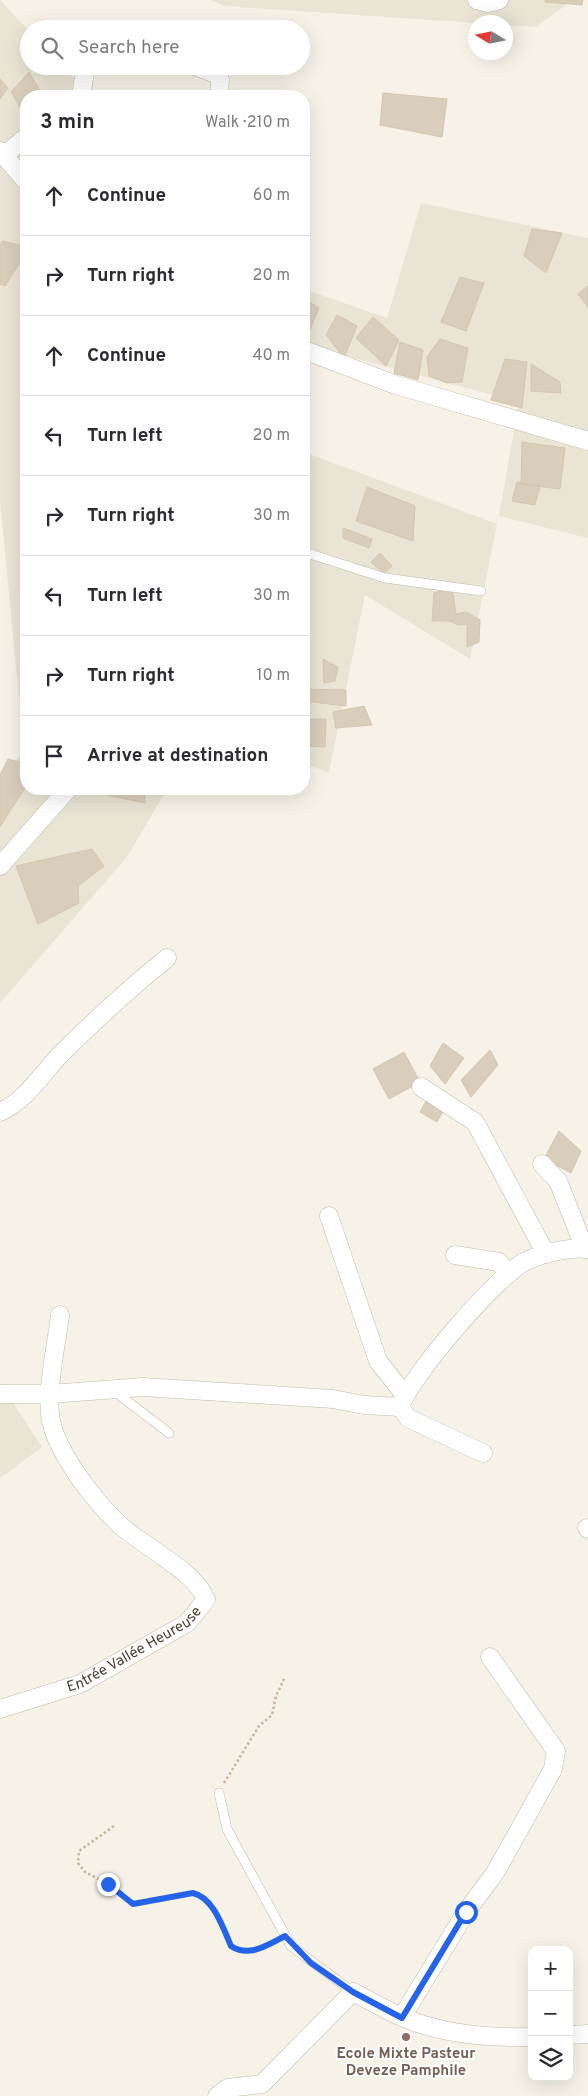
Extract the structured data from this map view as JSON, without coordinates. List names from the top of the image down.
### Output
{
  "streets": {
    "street": ["Entrée Vallée Heureuse"]
  },
  "places": ["Ecole Mixte Pasteur Deveze Pamphile"],
  "north": "left",
  "page": {
    "search": "Search here",
    "heading": ["3 min", "Walk · 210 m"],
    "list": [
      ["Continue", "60 m"],
      ["Turn right", "20 m"],
      ["Continue", "40 m"],
      ["Turn left", "20 m"],
      ["Turn right", "30 m"],
      ["Turn left", "30 m"],
      ["Turn right", "10 m"],
      "Arrive at destination"
    ],
    "map_buttons": ["+", "−"]
  }
}
